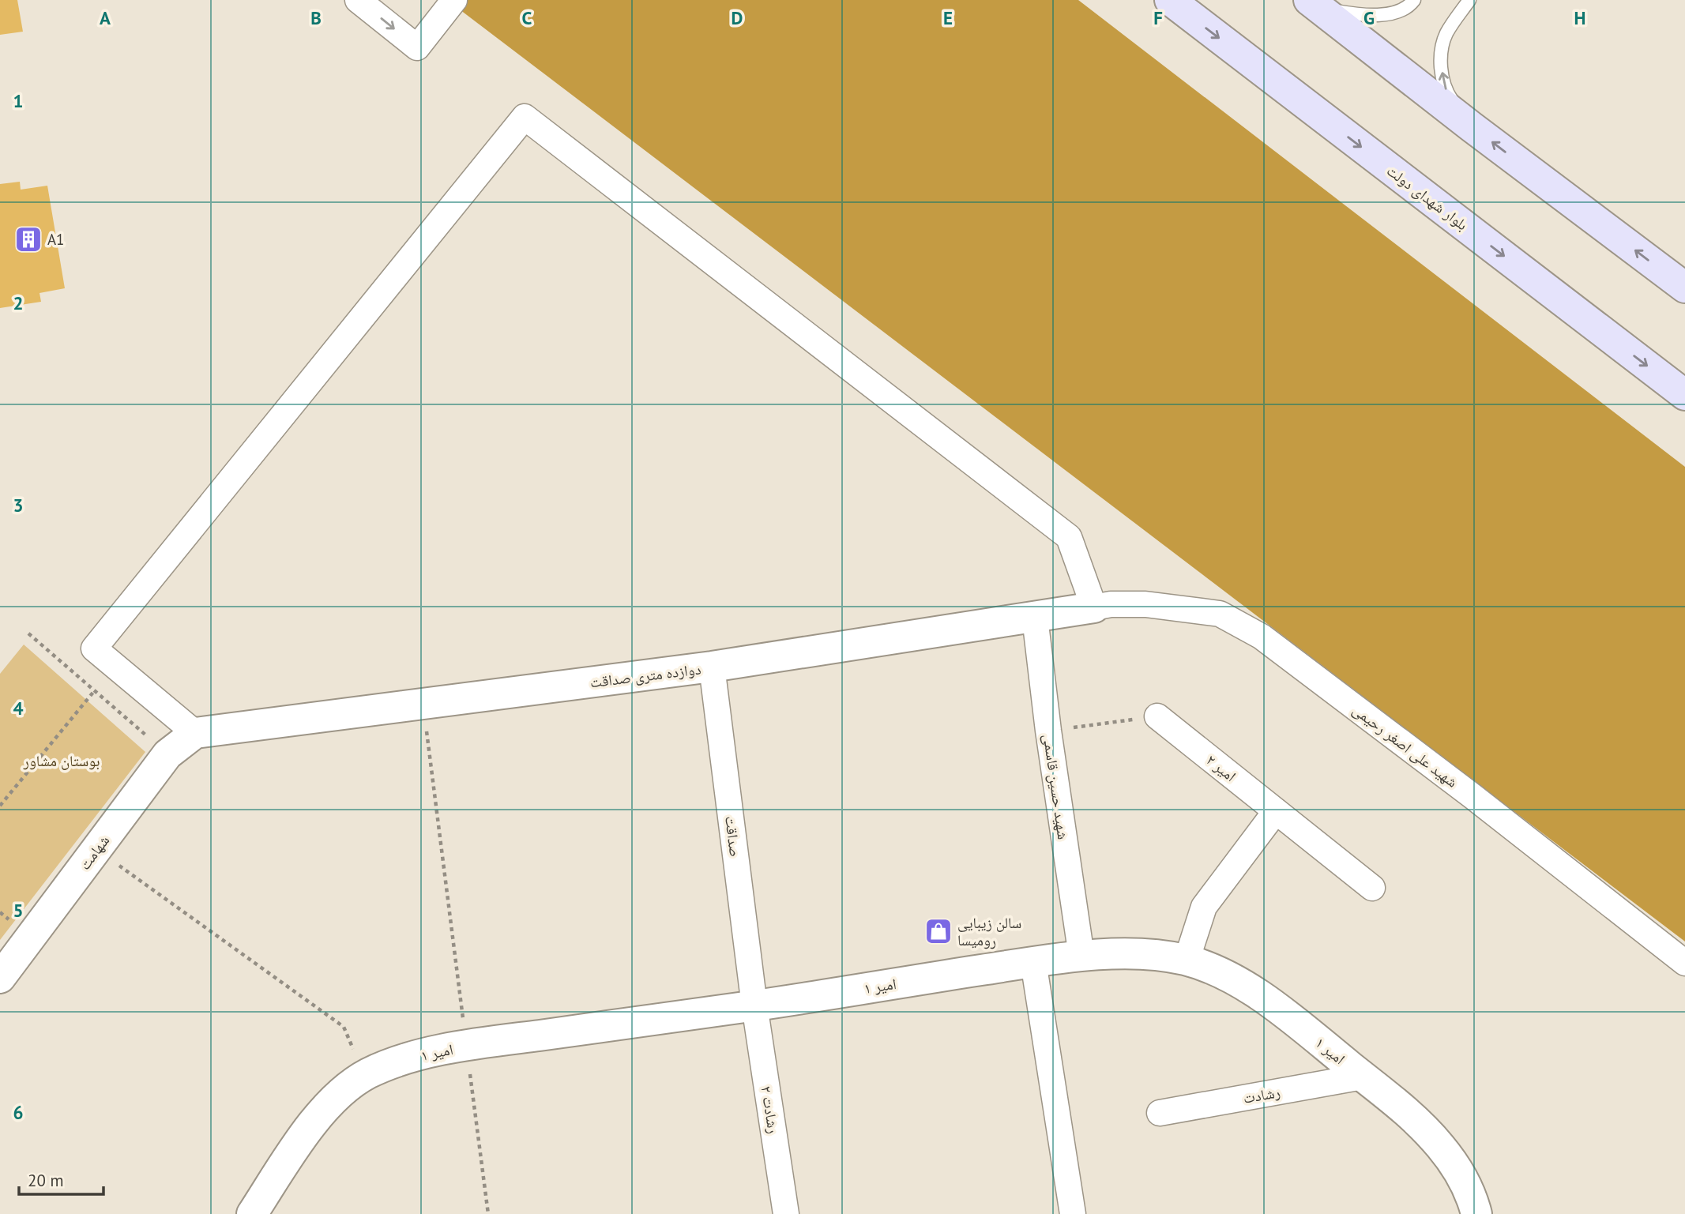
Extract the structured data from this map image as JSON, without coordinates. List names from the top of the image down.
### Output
{
  "streets": {
    "main road": ["بلوار شهدای دولت"],
    "street": [
      "دوازده متری صداقت",
      "شهید علی اصغر رحیمی",
      "امیر ۲",
      "شهید حسین قاسمی",
      "صداقت",
      "شهامت",
      "امیر ۱",
      "رشادت",
      "رشادت ۲"
    ]
  },
  "crossings": [
    ["دوازده متری صداقت", "شهید علی اصغر رحیمی"],
    ["دوازده متری صداقت", "شهید حسین قاسمی"],
    ["دوازده متری صداقت", "صداقت"],
    ["دوازده متری صداقت", "شهامت"],
    ["شهید حسین قاسمی", "امیر ۱"],
    ["صداقت", "امیر ۱"],
    ["صداقت", "رشادت ۲"],
    ["امیر ۱", "رشادت"],
    ["امیر ۱", "رشادت ۲"]
  ],
  "parks": ["بوستان مشاور"],
  "places": {
    "building": ["A1"],
    "shop": ["سالن زیبایی رومیسا"]
  },
  "scale_bar": "20 m",
  "grid": {
    "columns": [
      "A",
      "B",
      "C",
      "D",
      "E",
      "F",
      "G",
      "H"
    ],
    "rows": [
      "1",
      "2",
      "3",
      "4",
      "5",
      "6"
    ]
  }
}
